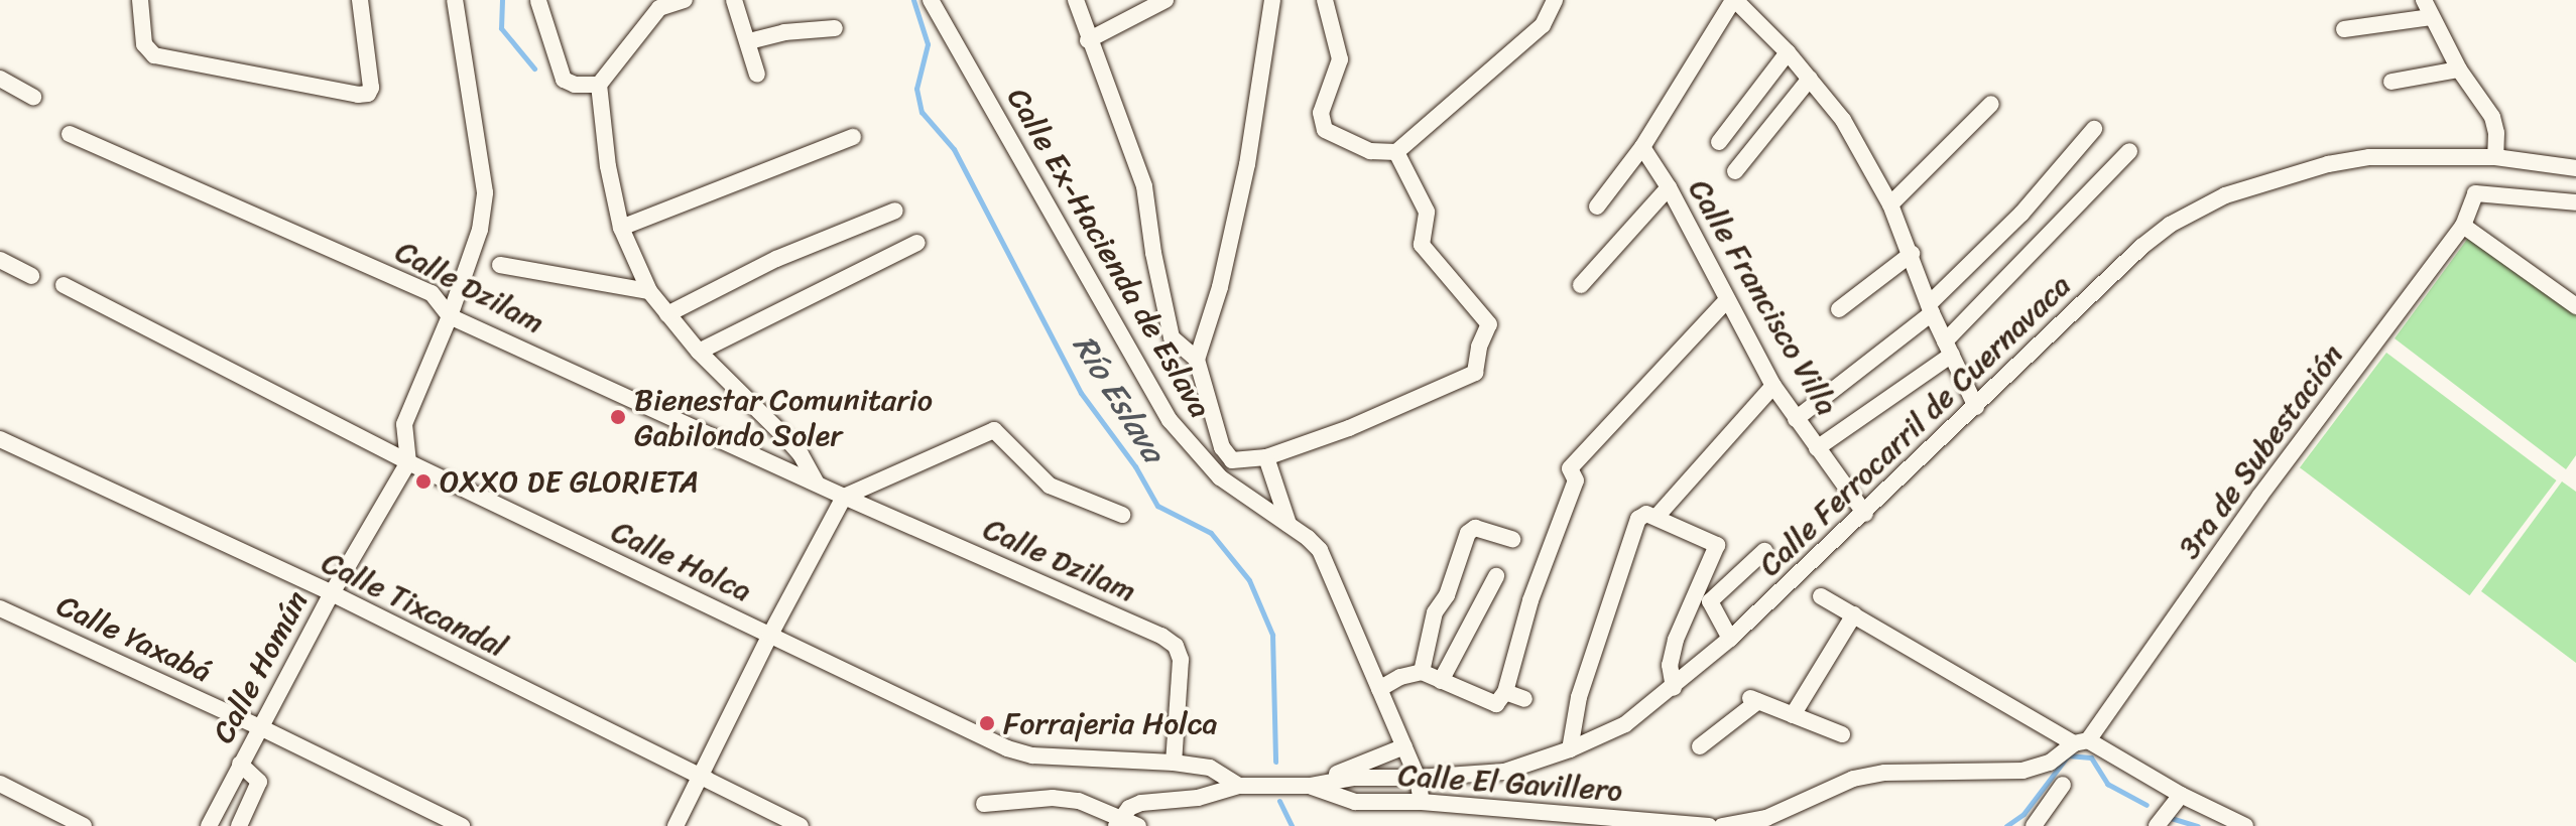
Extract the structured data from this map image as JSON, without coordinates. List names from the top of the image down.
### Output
{
  "streets": {
    "street": [
      "Calle Ex-Hacienda de Eslava",
      "Calle Dzilam",
      "Calle Francisco Villa",
      "Calle Ferrocarril de Cuernavaca",
      "3ra de Subestación",
      "Calle Holca",
      "Calle Tixcandal",
      "Calle Yaxabá",
      "Calle Homún",
      "Calle El Gavillero"
    ]
  },
  "crossings": [
    ["Calle Ex-Hacienda de Eslava", "Calle Ferrocarril de Cuernavaca"],
    ["Calle Ex-Hacienda de Eslava", "Calle El Gavillero"],
    ["Calle Dzilam", "Calle Holca"],
    ["Calle Francisco Villa", "Calle Ferrocarril de Cuernavaca"],
    ["Calle Ferrocarril de Cuernavaca", "Calle El Gavillero"],
    ["Calle Holca", "Calle Homún"],
    ["Calle Tixcandal", "Calle Homún"],
    ["Calle Yaxabá", "Calle Homún"]
  ],
  "water": ["Río Eslava"],
  "places": ["Bienestar Comunitario Gabilondo Soler", "OXXO DE GLORIETA", "Forrajeria Holca"]
}
